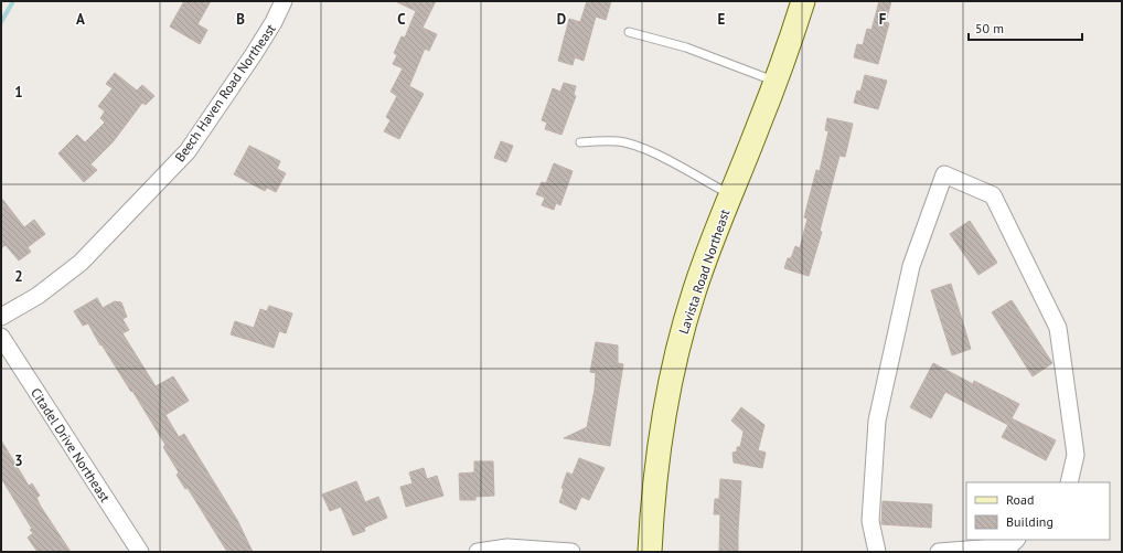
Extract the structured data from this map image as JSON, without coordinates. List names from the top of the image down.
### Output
{
  "streets": {
    "main road": ["Lavista Road Northeast"],
    "street": ["Beech Haven Road Northeast", "Citadel Drive Northeast"]
  },
  "legend": ["Road", "Building"],
  "scale_bar": "50 m",
  "grid": {
    "columns": [
      "A",
      "B",
      "C",
      "D",
      "E",
      "F"
    ],
    "rows": ["1", "2", "3"]
  }
}
